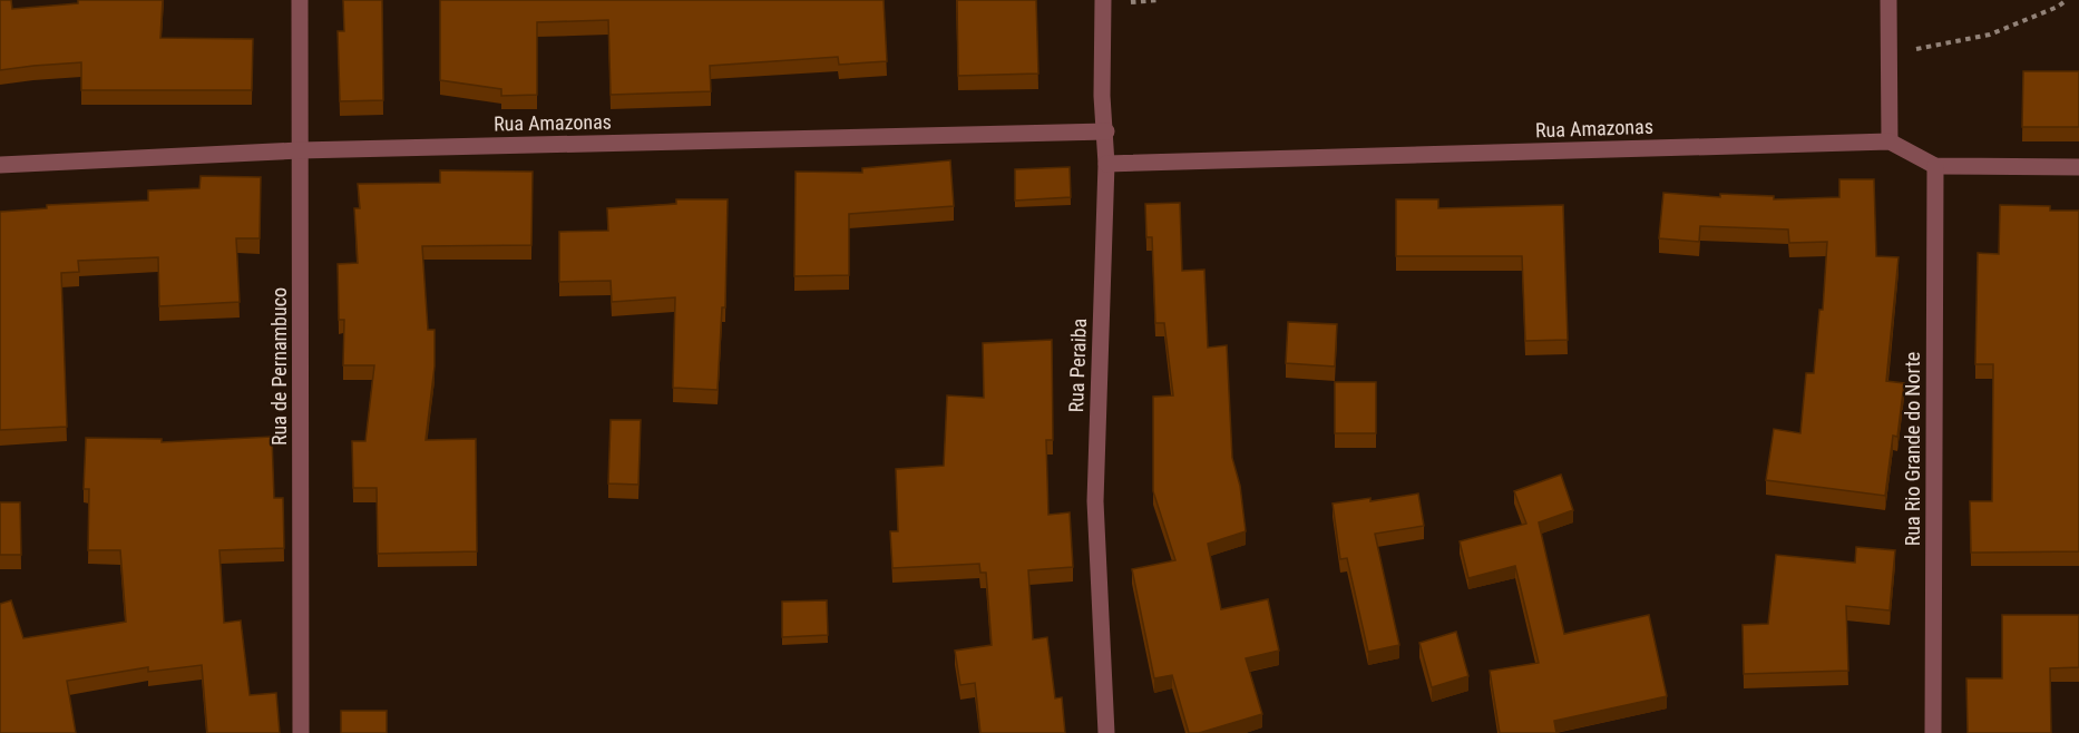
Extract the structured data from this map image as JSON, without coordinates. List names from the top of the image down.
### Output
{
  "streets": {
    "street": [
      "Rua Amazonas",
      "Rua Peraiba",
      "Rua de Pernambuco",
      "Rua Rio Grande do Norte"
    ]
  },
  "crossings": [
    ["Rua Amazonas", "Rua Peraiba"],
    ["Rua Amazonas", "Rua de Pernambuco"],
    ["Rua Amazonas", "Rua Rio Grande do Norte"]
  ]
}
